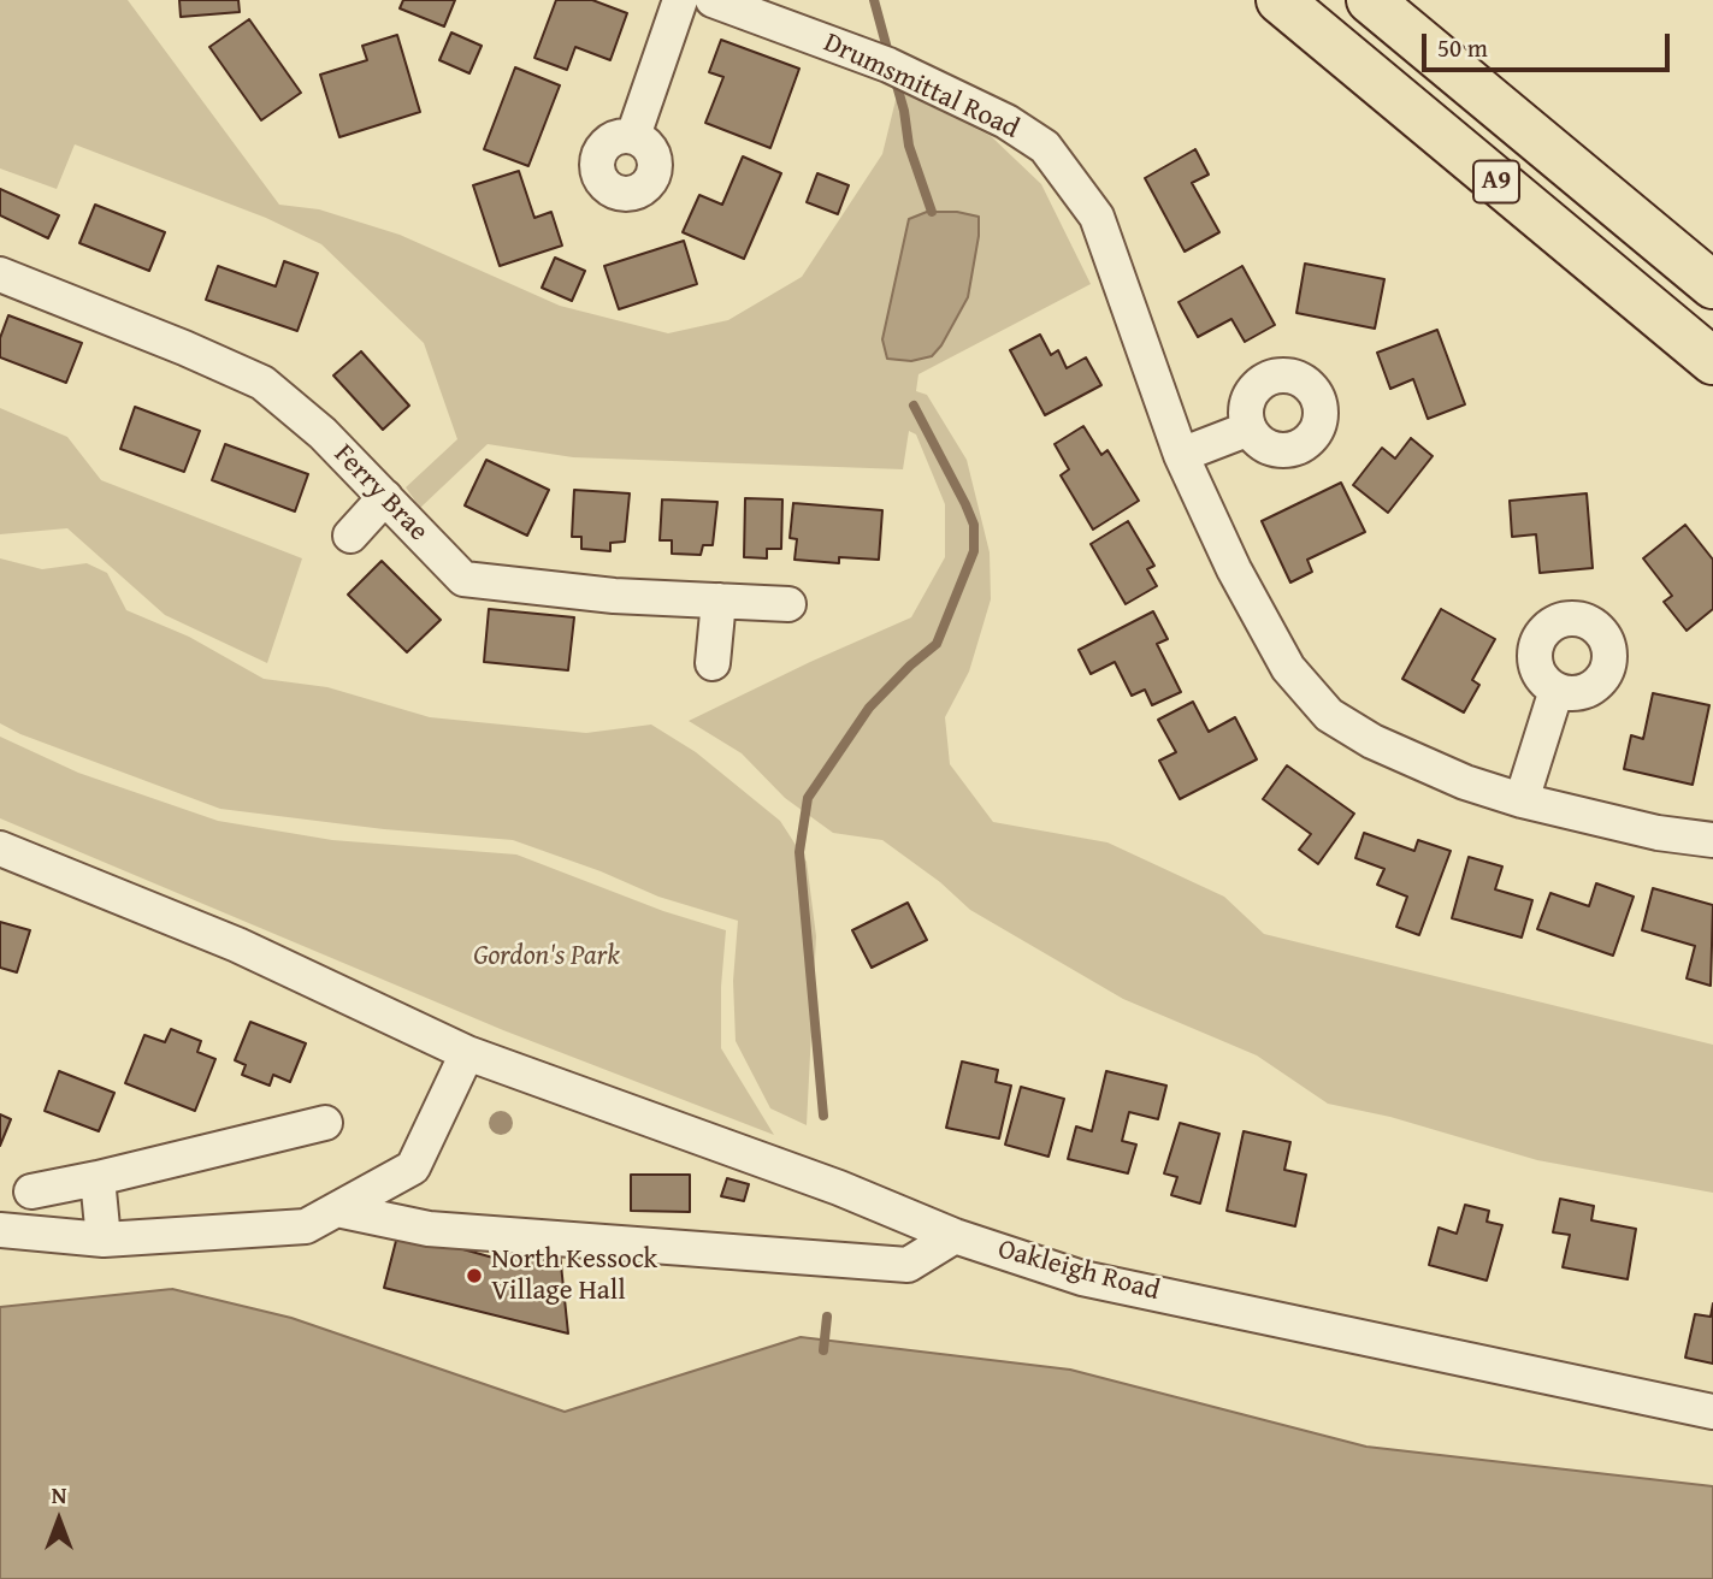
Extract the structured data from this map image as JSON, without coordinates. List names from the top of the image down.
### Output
{
  "streets": {
    "highway": ["A9"],
    "street": ["Drumsmittal Road", "Ferry Brae", "Oakleigh Road"]
  },
  "parks": ["Gordon's Park"],
  "places": ["North Kessock Village Hall"],
  "scale_bar": "50 m",
  "north": "top"
}
